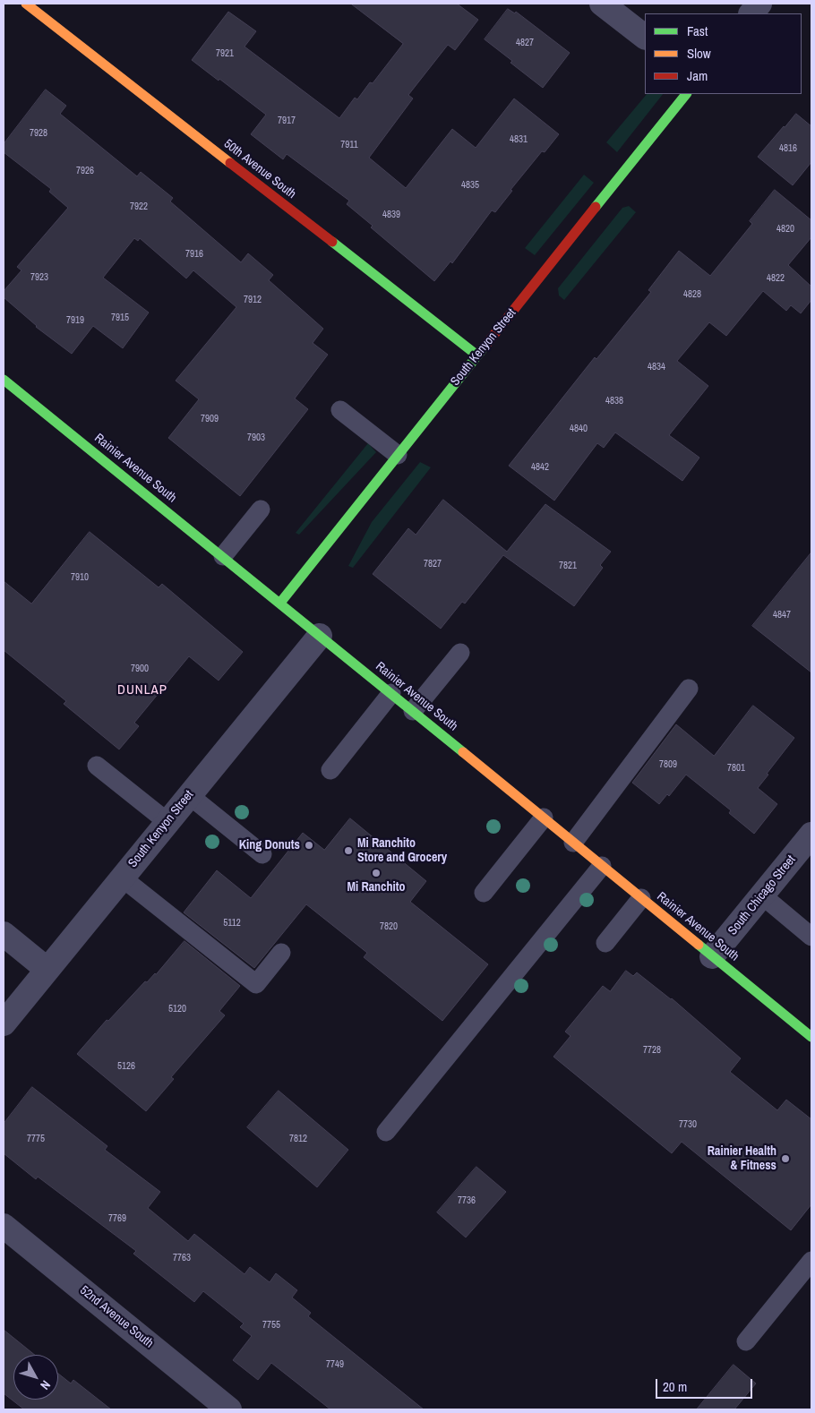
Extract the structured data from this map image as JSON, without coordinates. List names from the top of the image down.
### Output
{
  "streets": {
    "street": [
      "50th Avenue South",
      "South Kenyon Street",
      "Rainier Avenue South",
      "South Chicago Street",
      "52nd Avenue South"
    ]
  },
  "crossings": [
    ["50th Avenue South", "South Kenyon Street"],
    ["South Kenyon Street", "Rainier Avenue South"],
    ["Rainier Avenue South", "South Chicago Street"]
  ],
  "districts": ["DUNLAP"],
  "places": [
    "King Donuts",
    "Mi Ranchito Store and Grocery",
    "Mi Ranchito",
    "Rainier Health & Fitness"
  ],
  "house_numbers": [
    "4827",
    "7921",
    "7917",
    "7928",
    "4831",
    "7911",
    "4816",
    "7926",
    "4835",
    "7922",
    "4839",
    "4820",
    "7916",
    "7923",
    "4822",
    "4828",
    "7912",
    "7915",
    "7919",
    "4834",
    "4838",
    "7909",
    "4840",
    "7903",
    "4842",
    "7827",
    "7821",
    "7910",
    "4847",
    "7900",
    "7809",
    "7801",
    "5112",
    "7820",
    "5120",
    "7728",
    "5126",
    "7730",
    "7775",
    "7812",
    "7736",
    "7769",
    "7763",
    "7755",
    "7749"
  ],
  "legend": ["Fast", "Slow", "Jam"],
  "scale_bar": "20 m",
  "north": "bottom right"
}
